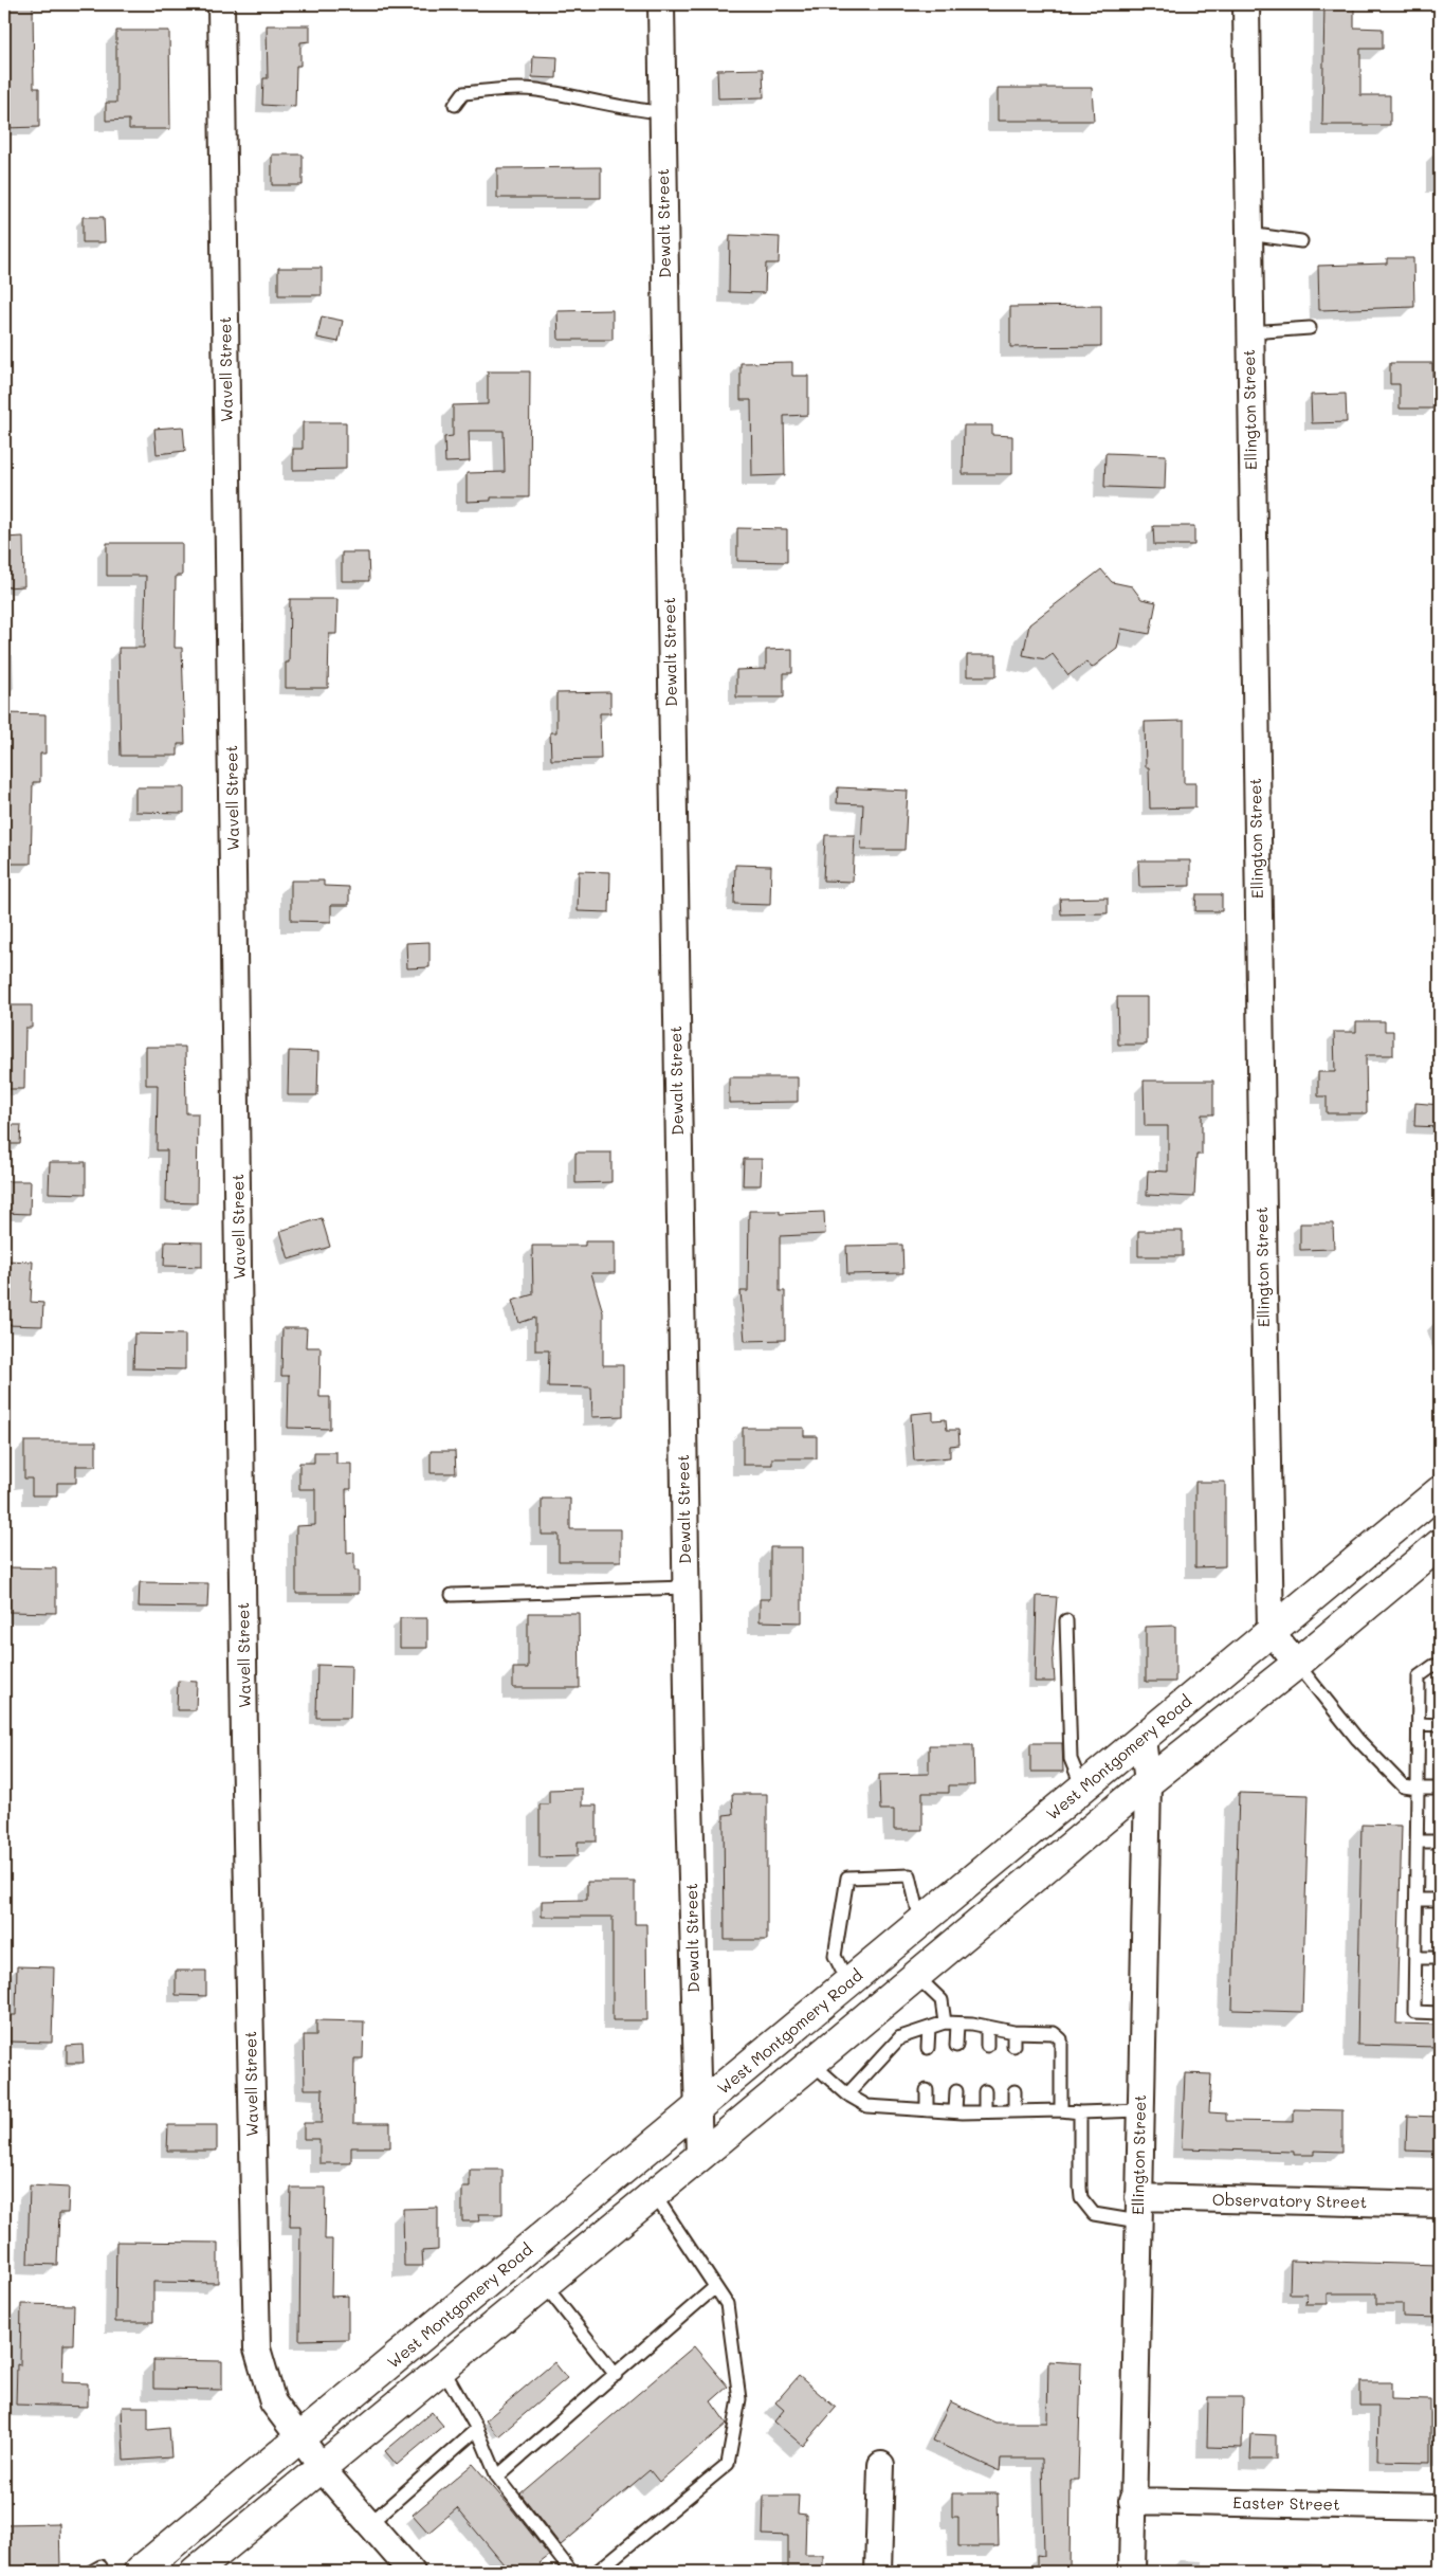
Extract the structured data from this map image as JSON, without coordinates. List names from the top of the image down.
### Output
{
  "streets": {
    "main road": ["West Montgomery Road"],
    "street": [
      "Dewalt Street",
      "Wavell Street",
      "Ellington Street",
      "Observatory Street",
      "Easter Street"
    ]
  },
  "crossings": [
    ["Dewalt Street", "West Montgomery Road"],
    ["Wavell Street", "West Montgomery Road"],
    ["Ellington Street", "West Montgomery Road"],
    ["Ellington Street", "Observatory Street"],
    ["Ellington Street", "Easter Street"]
  ]
}
